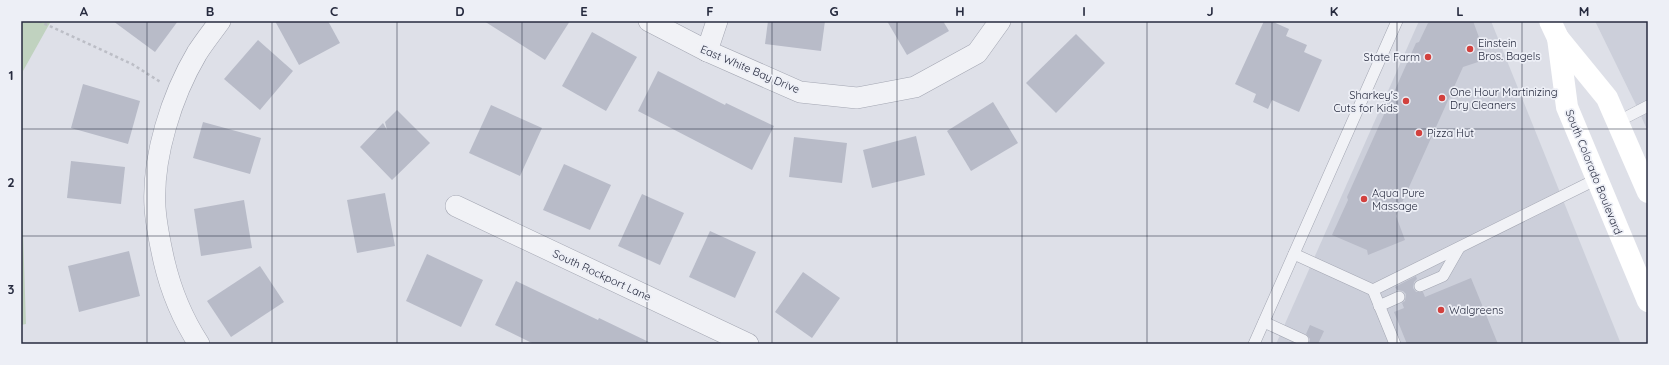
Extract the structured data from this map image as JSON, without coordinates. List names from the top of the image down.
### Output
{
  "streets": {
    "main road": ["South Colorado Boulevard"],
    "street": ["East White Bay Drive", "South Rockport Lane"]
  },
  "places": [
    "Einstein Bros. Bagels",
    "State Farm",
    "One Hour Martinizing Dry Cleaners",
    "Sharkey's Cuts for Kids",
    "Pizza Hut",
    "Aqua Pure Massage",
    "Walgreens"
  ],
  "grid": {
    "columns": [
      "A",
      "B",
      "C",
      "D",
      "E",
      "F",
      "G",
      "H",
      "I",
      "J",
      "K",
      "L",
      "M"
    ],
    "rows": ["1", "2", "3"]
  }
}
